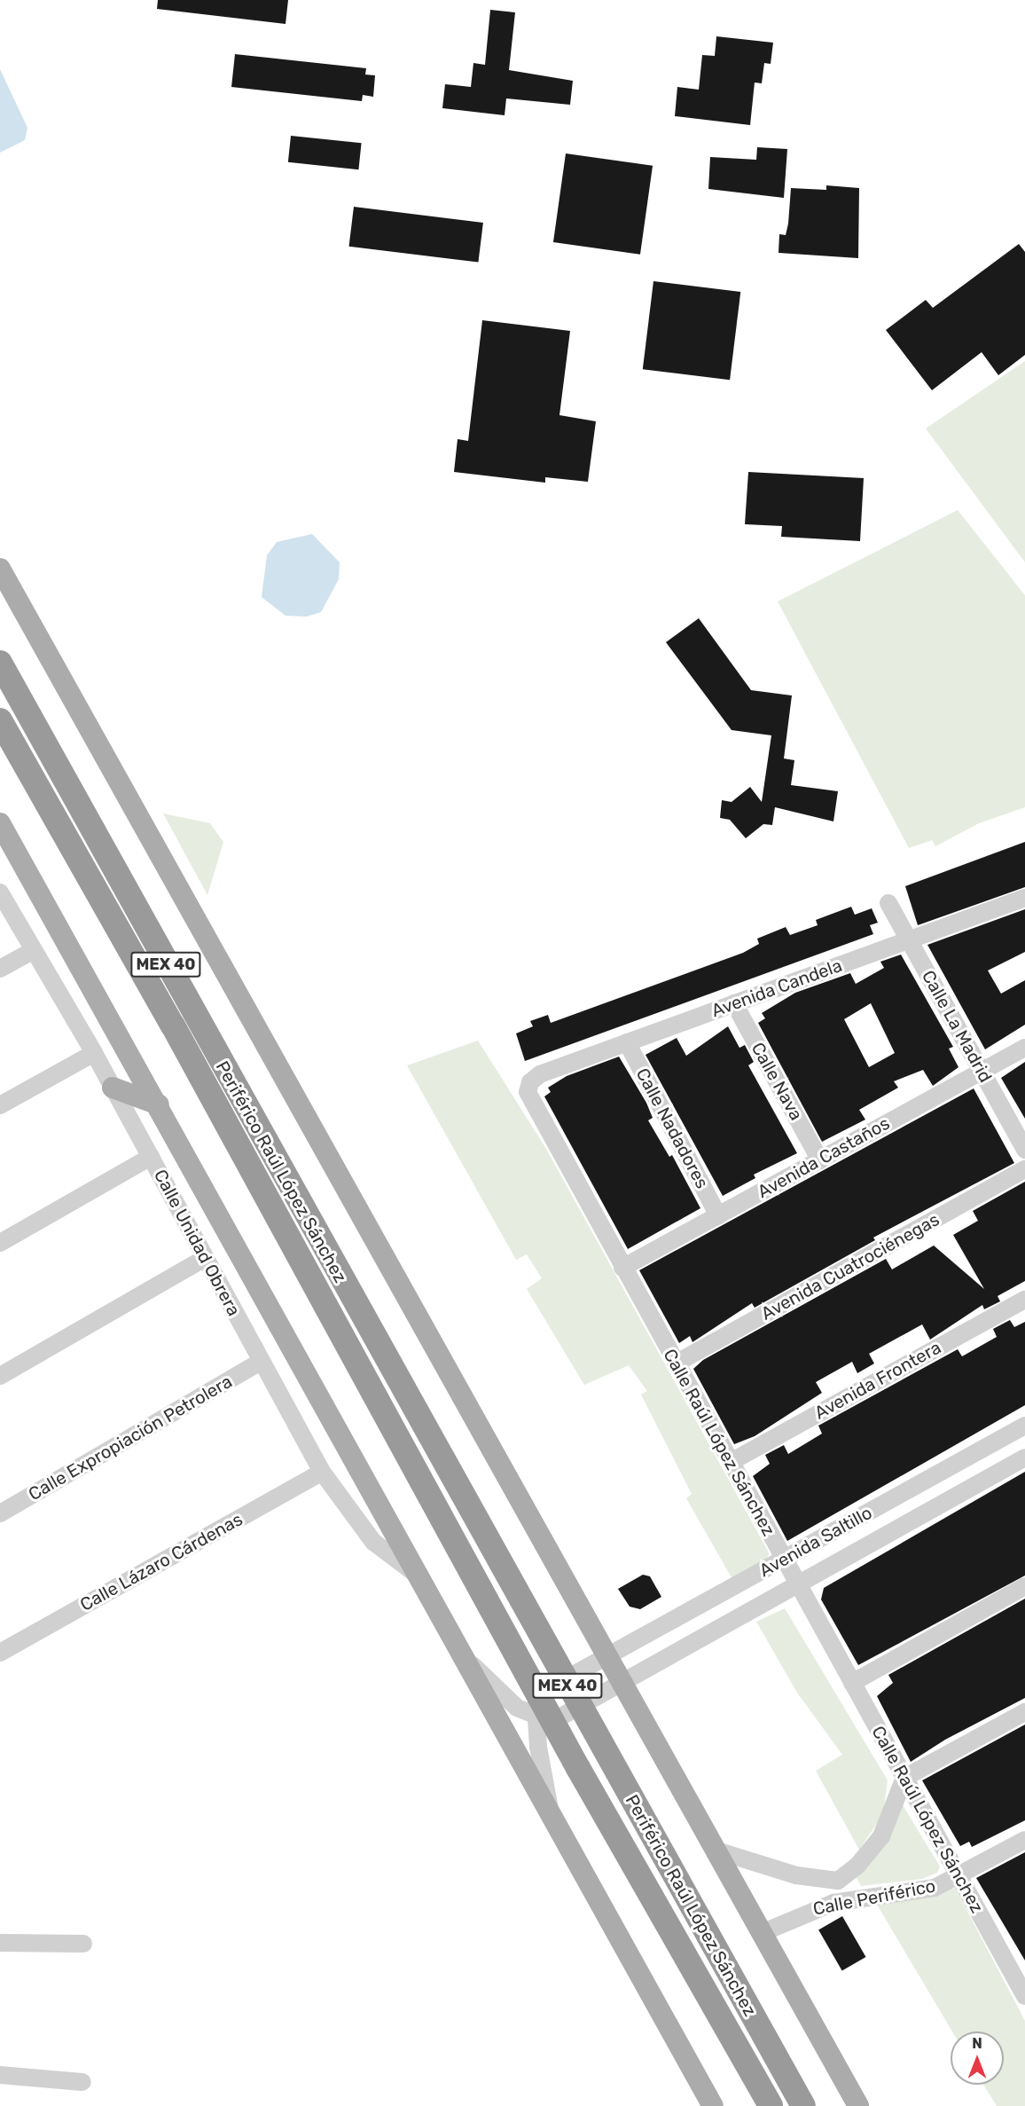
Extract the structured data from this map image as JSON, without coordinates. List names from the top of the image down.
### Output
{
  "streets": {
    "highway": ["MEX 40", "Periférico Raúl López Sánchez"],
    "street": [
      "Avenida Candela",
      "Calle La Madrid",
      "Calle Nava",
      "Calle Nadadores",
      "Avenida Castaños",
      "Calle Unidad Obrera",
      "Avenida Cuatrociénegas",
      "Avenida Frontera",
      "Calle Expropiación Petrolera",
      "Calle Raúl López Sánchez",
      "Avenida Saltillo",
      "Calle Lázaro Cárdenas",
      "Calle Periférico"
    ]
  },
  "crossings": [
    ["Avenida Candela", "Calle La Madrid"],
    ["Avenida Candela", "Calle Nava"],
    ["Avenida Candela", "Calle Nadadores"],
    ["Avenida Candela", "Calle Raúl López Sánchez"],
    ["Calle La Madrid", "Avenida Castaños"],
    ["Calle Nava", "Avenida Castaños"],
    ["Calle Nadadores", "Avenida Castaños"],
    ["Avenida Castaños", "Calle Raúl López Sánchez"],
    ["Calle Unidad Obrera", "Calle Expropiación Petrolera"],
    ["Calle Unidad Obrera", "Calle Lázaro Cárdenas"],
    ["Avenida Cuatrociénegas", "Calle Raúl López Sánchez"],
    ["Avenida Frontera", "Calle Raúl López Sánchez"],
    ["Calle Raúl López Sánchez", "Avenida Saltillo"],
    ["Calle Raúl López Sánchez", "Calle Periférico"]
  ],
  "north": "top"
}
